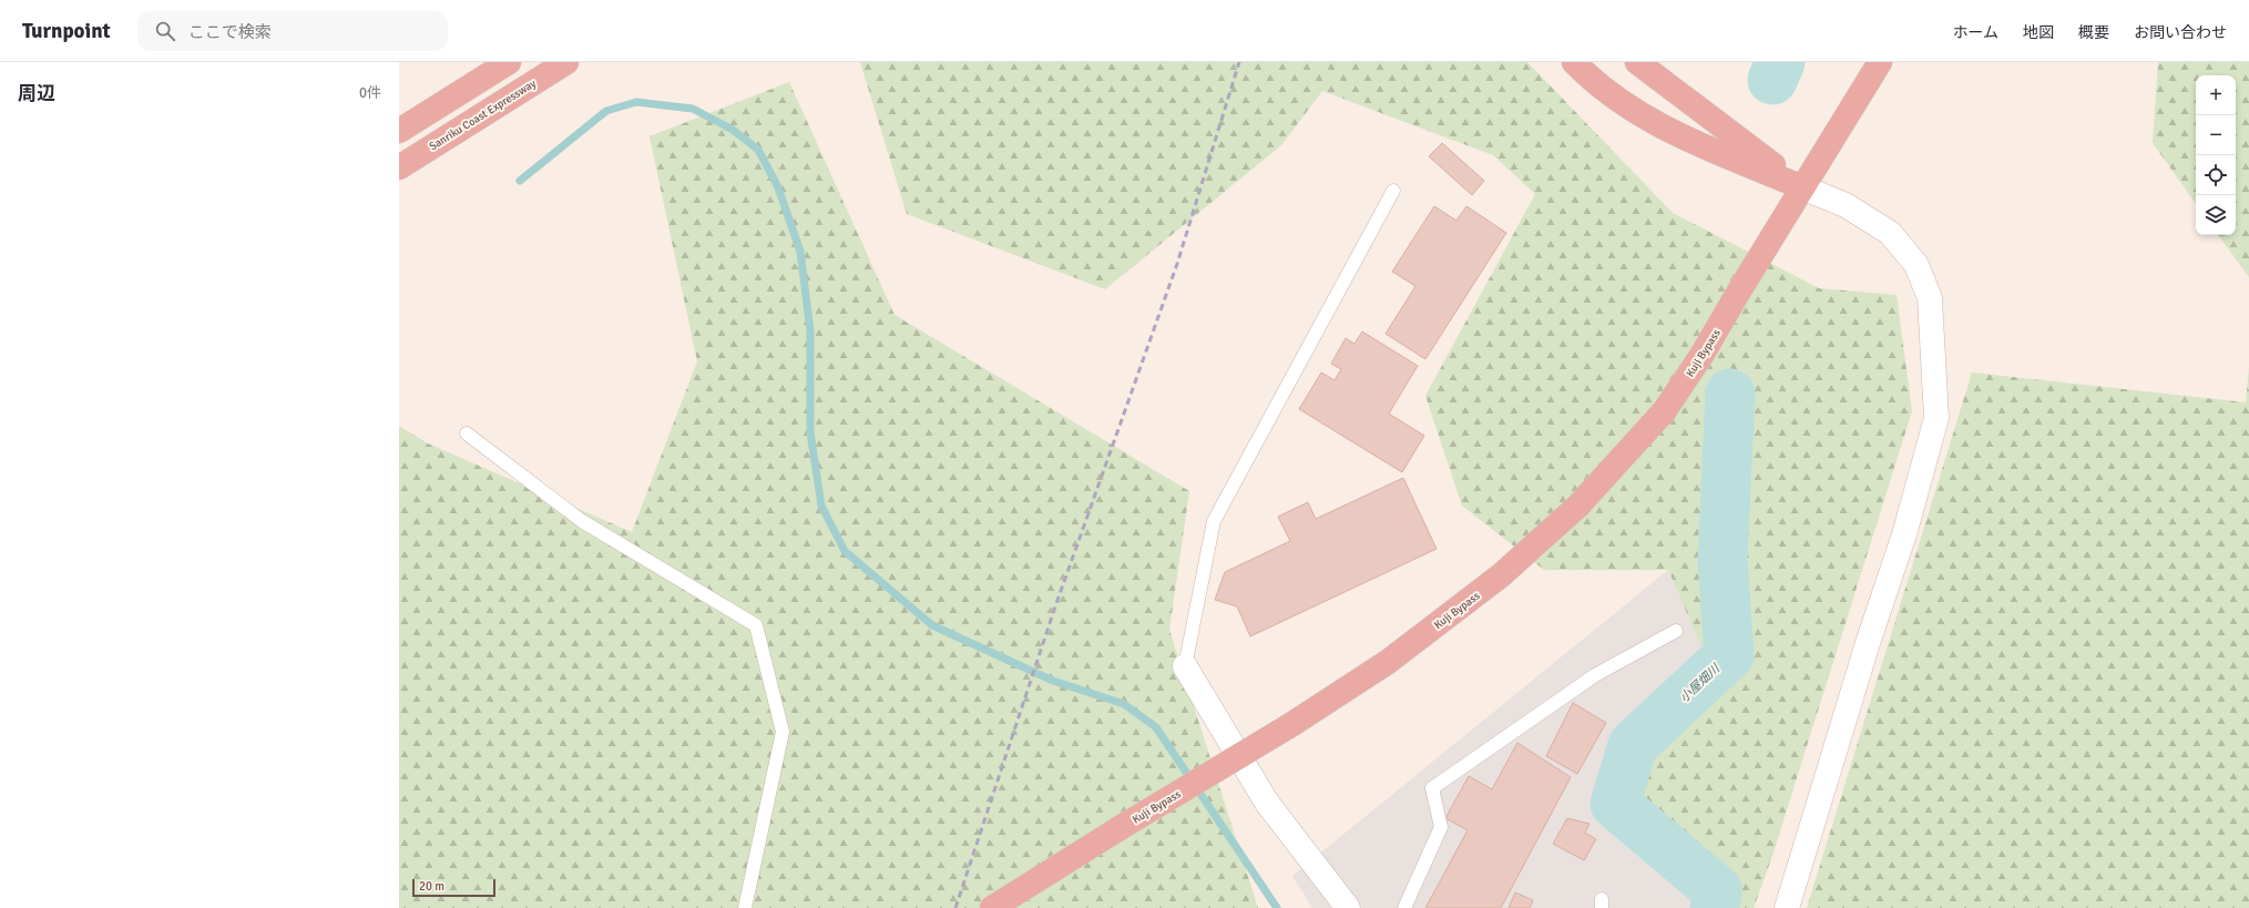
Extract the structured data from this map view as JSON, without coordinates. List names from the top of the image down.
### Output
{
  "streets": {
    "highway": ["Sanriku Coast Expressway", "Kuji Bypass"]
  },
  "water": ["小屋畑川"],
  "scale_bar": "20 m",
  "page": {
    "header": "Turnpoint",
    "search": "ここで検索",
    "nav": [
      "ホーム",
      "地図",
      "概要",
      "お問い合わせ"
    ],
    "heading": ["周辺", "0件"],
    "map_buttons": ["+", "−"],
    "scale": "20 m"
  }
}
